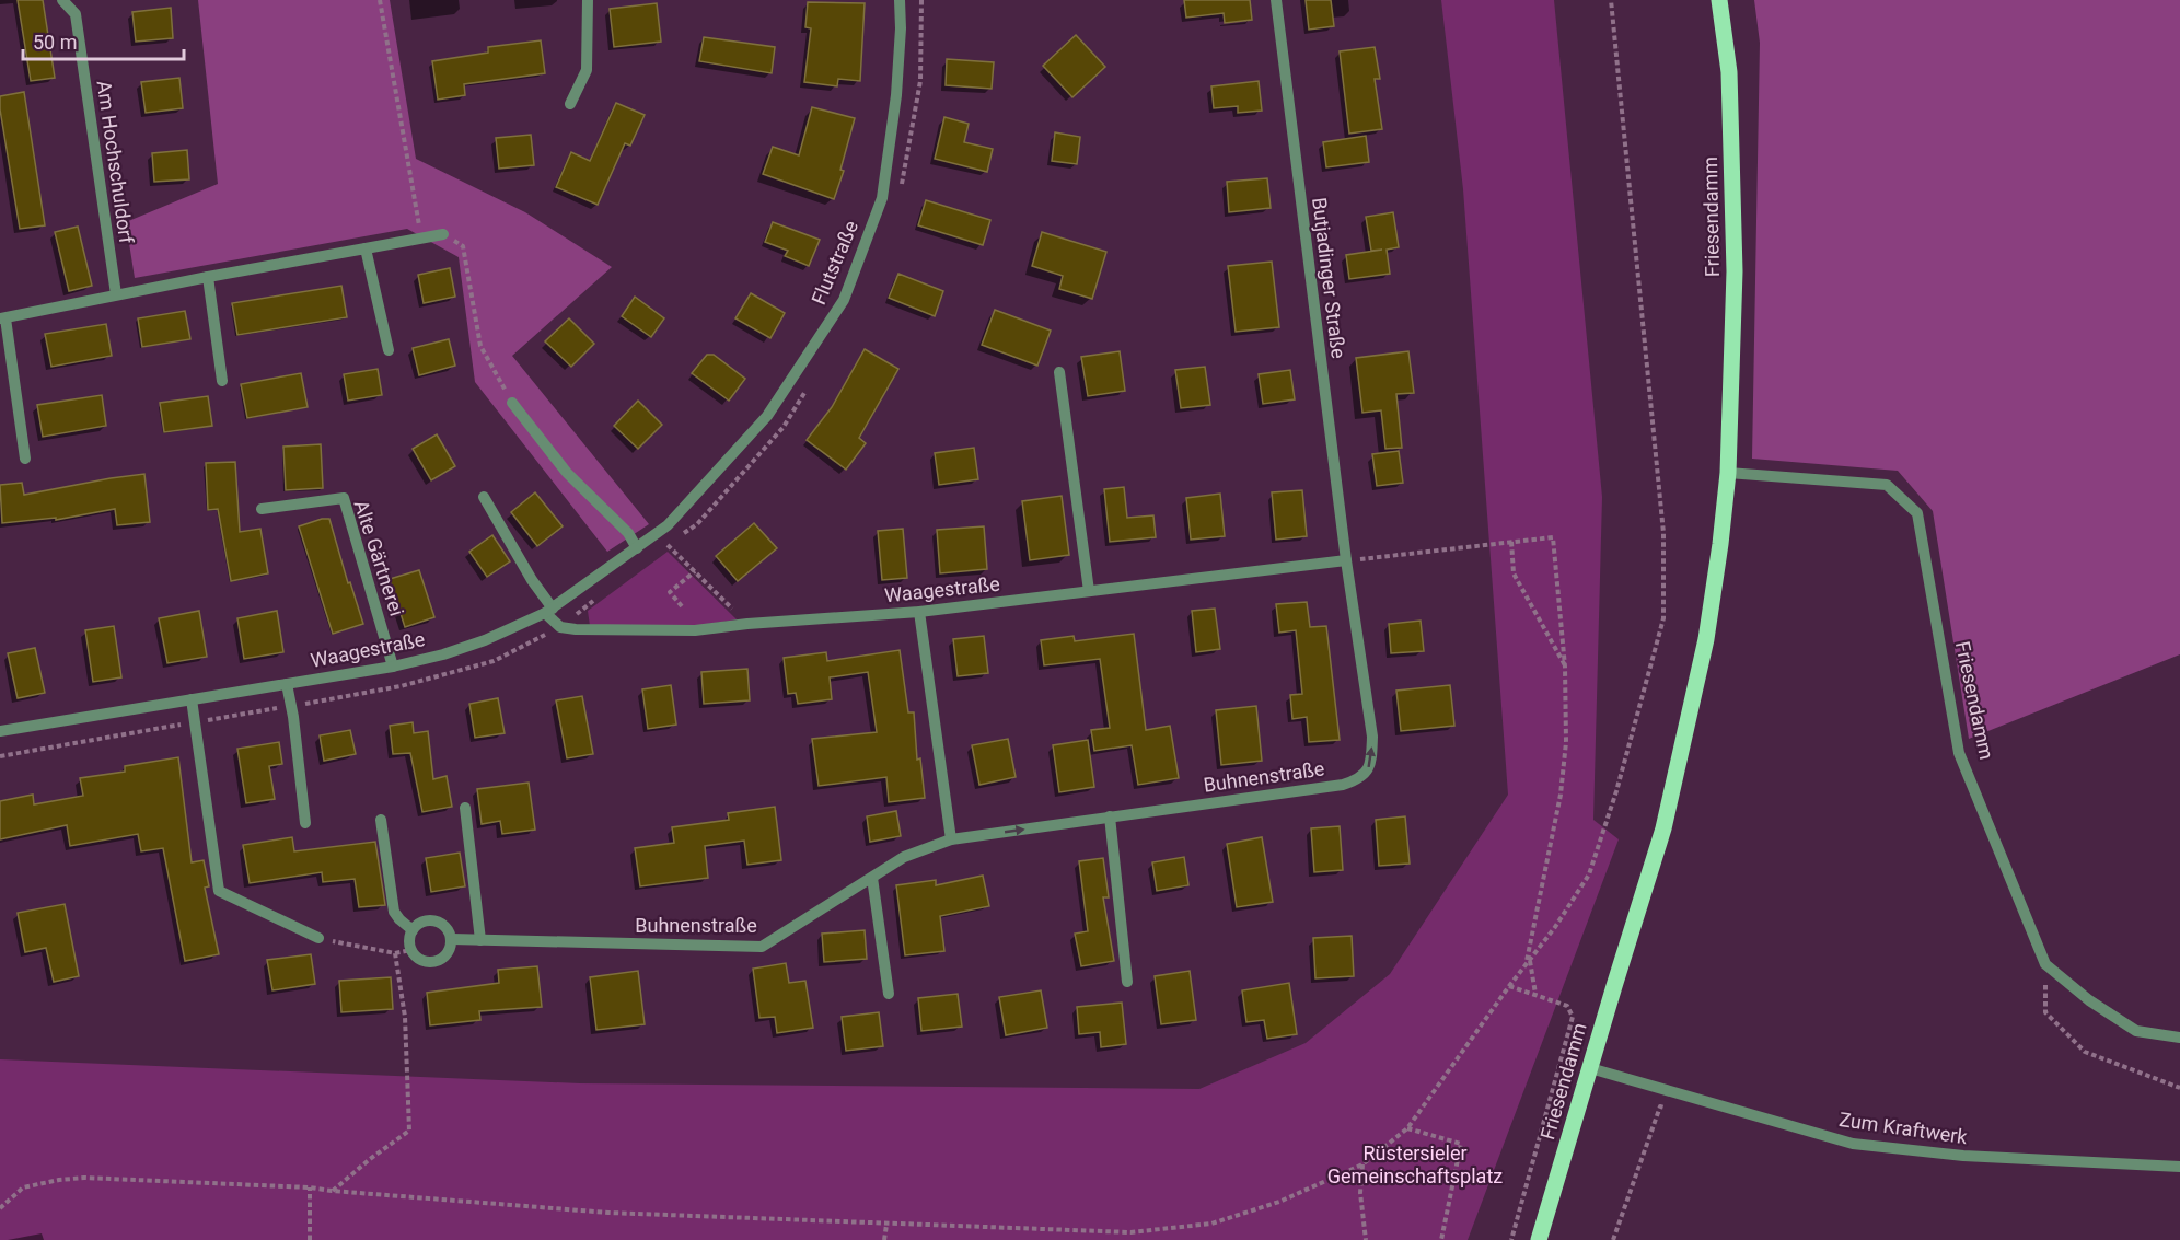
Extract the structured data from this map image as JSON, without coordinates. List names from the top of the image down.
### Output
{
  "streets": {
    "main road": ["Friesendamm"],
    "street": [
      "Am Hochschuldorf",
      "Flutstraße",
      "Butjadinger Straße",
      "Alte Gärtnerei",
      "Waagestraße",
      "Buhnenstraße",
      "Zum Kraftwerk"
    ]
  },
  "crossings": [
    ["Friesendamm", "Zum Kraftwerk"],
    ["Flutstraße", "Waagestraße"],
    ["Butjadinger Straße", "Waagestraße"],
    ["Butjadinger Straße", "Buhnenstraße"],
    ["Alte Gärtnerei", "Waagestraße"],
    ["Waagestraße", "Buhnenstraße"]
  ],
  "parks": ["Rüstersieler Gemeinschaftsplatz"],
  "scale_bar": "50 m"
}
